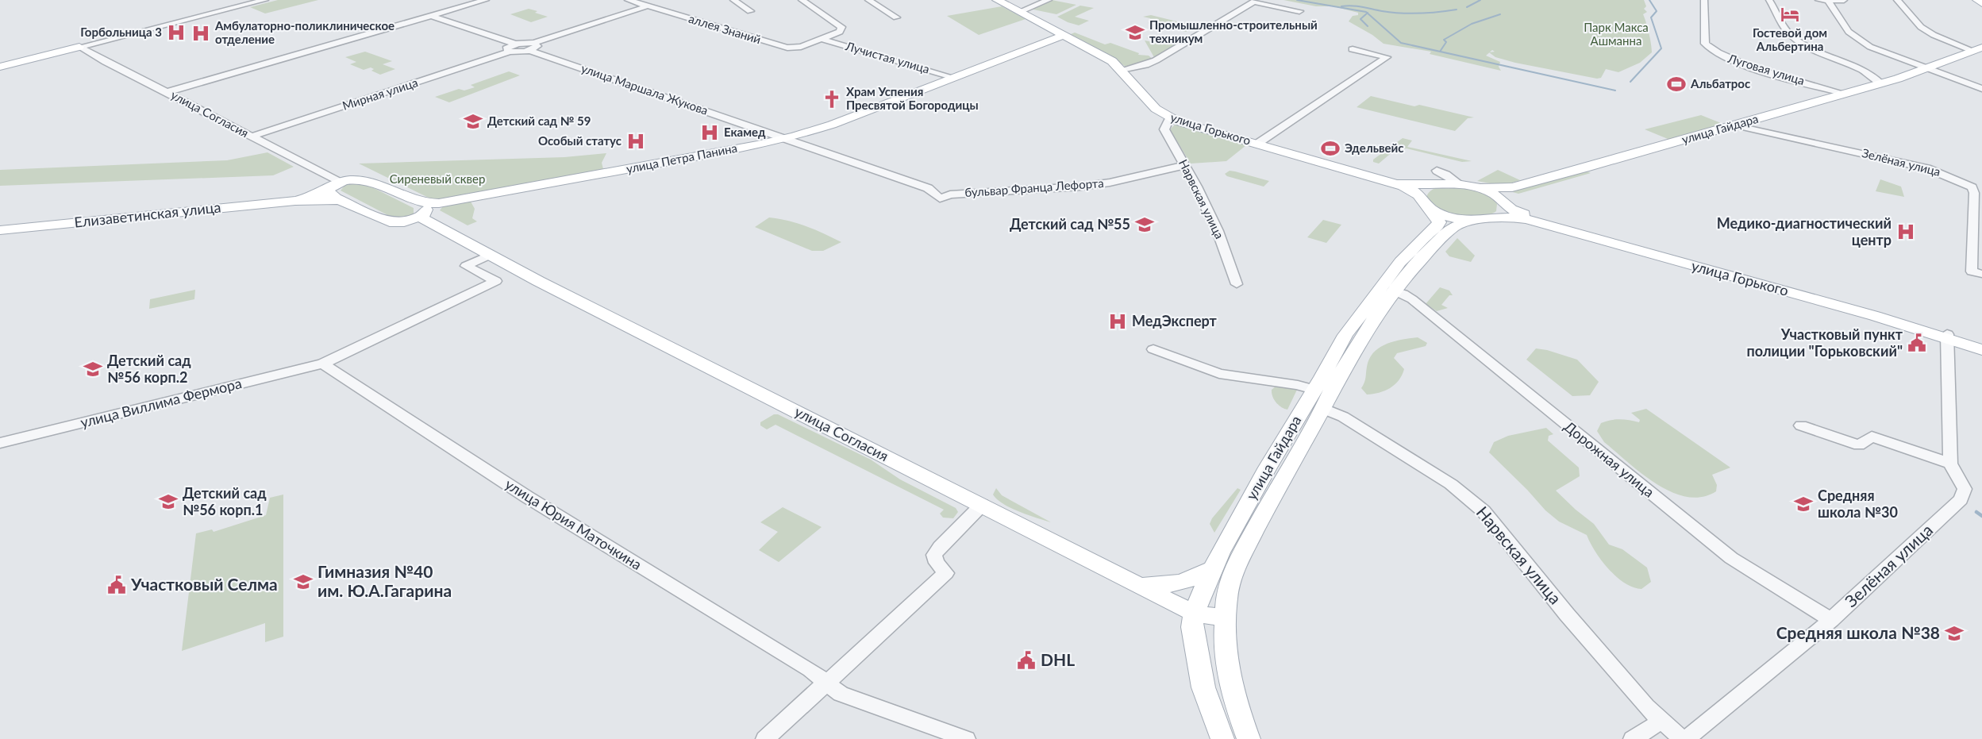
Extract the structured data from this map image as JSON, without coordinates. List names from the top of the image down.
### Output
{
  "streets": {
    "main road": [
      "улица Согласия",
      "улица Горького",
      "улица Гайдара",
      "улица Петра Панина",
      "Елизаветинская улица"
    ],
    "street": [
      "аллея Знаний",
      "Лучистая улица",
      "Луговая улица",
      "улица Маршала Жукова",
      "Мирная улица",
      "Зелёная улица",
      "бульвар Франца Лефорта",
      "Нарвская улица",
      "улица Виллима Фермора",
      "Дорожная улица",
      "улица Юрия Маточкина"
    ]
  },
  "crossings": [
    ["аллея Знаний", "Лучистая улица"],
    ["Лучистая улица", "улица Петра Панина"],
    ["Луговая улица", "улица Гайдара"],
    ["улица Маршала Жукова", "улица Петра Панина"],
    ["улица Маршала Жукова", "бульвар Франца Лефорта"],
    ["Мирная улица", "улица Согласия"],
    ["улица Согласия", "улица Гайдара"],
    ["улица Согласия", "улица Петра Панина"],
    ["улица Согласия", "Елизаветинская улица"],
    ["улица Горького", "улица Гайдара"],
    ["улица Горького", "улица Петра Панина"],
    ["улица Горького", "Нарвская улица"],
    ["улица Гайдара", "Зелёная улица"],
    ["улица Гайдара", "Нарвская улица"],
    ["улица Гайдара", "Дорожная улица"],
    ["Зелёная улица", "Дорожная улица"],
    ["бульвар Франца Лефорта", "Нарвская улица"],
    ["улица Виллима Фермора", "улица Юрия Маточкина"]
  ],
  "parks": ["Парк Макса Ашманна", "Сиреневый сквер"],
  "places": {
    "hotel": ["Гостевой дом Альбертина"],
    "hospital": [
      "Горбольница 3",
      "Амбулаторно-поликлиническое отделение",
      "Екамед",
      "Особый статус",
      "Медико-диагностический центр",
      "МедЭксперт"
    ],
    "school or university": [
      "Промышленно-строительный техникум",
      "Детский сад № 59",
      "Детский сад №55",
      "Детский сад №56 корп.2",
      "Детский сад №56 корп.1",
      "Средняя школа №30",
      "Гимназия №40 им. Ю.А.Гагарина",
      "Средняя школа №38"
    ],
    "sports": ["Альбатрос", "Эдельвейс"],
    "church": ["Храм Успения Пресвятой Богородицы"],
    "public building": ["Участковый пункт полиции \"Горьковский\"", "Участковый Селма", "DHL"]
  }
}
